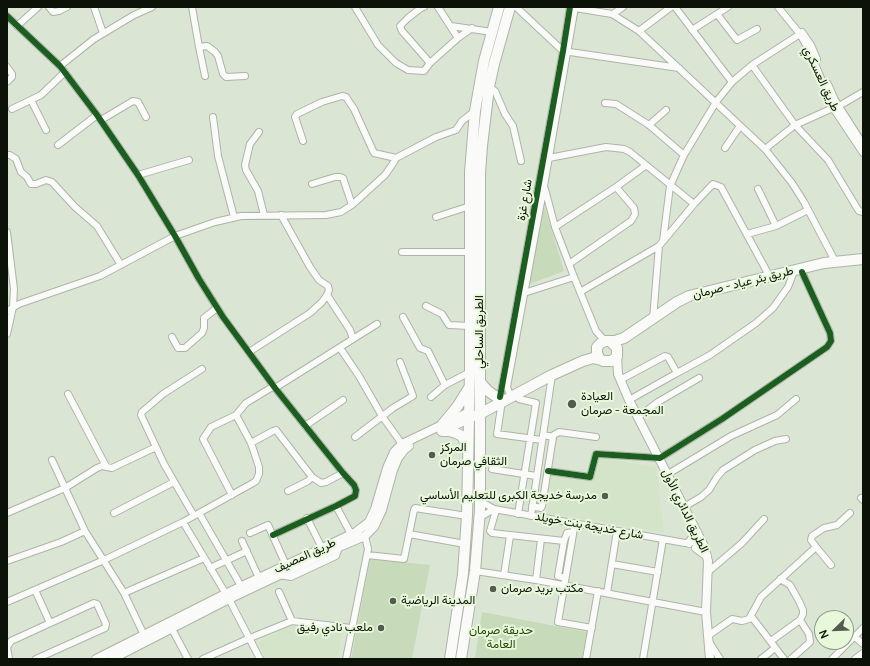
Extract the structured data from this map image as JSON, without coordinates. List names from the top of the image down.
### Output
{
  "streets": {
    "highway": ["طريق بئر عياد - صرمان", "الطريق الساحلي"],
    "main road": ["الطريق الدائري الأول", "طريق المصيف"],
    "street": ["طريق العسكري", "شارع غزة", "شارع خديجة بنت خويلد"]
  },
  "crossings": [
    ["شارع غزة", "طريق بئر عياد - صرمان"],
    ["طريق بئر عياد - صرمان", "الطريق الساحلي"],
    ["طريق بئر عياد - صرمان", "طريق المصيف"],
    ["الطريق الساحلي", "شارع خديجة بنت خويلد"],
    ["الطريق الساحلي", "طريق المصيف"],
    ["الطريق الدائري الأول", "شارع خديجة بنت خويلد"]
  ],
  "parks": ["حديقة صرمان العامة"],
  "places": [
    "العيادة المجمعة - صرمان",
    "المركز الثقافي صرمان",
    "مدرسة خديجة الكبرى للتعليم الأساسي",
    "مكتب بريد صرمان",
    "المدينة الرياضية",
    "ملعب نادي رفيق"
  ],
  "north": "bottom left"
}
